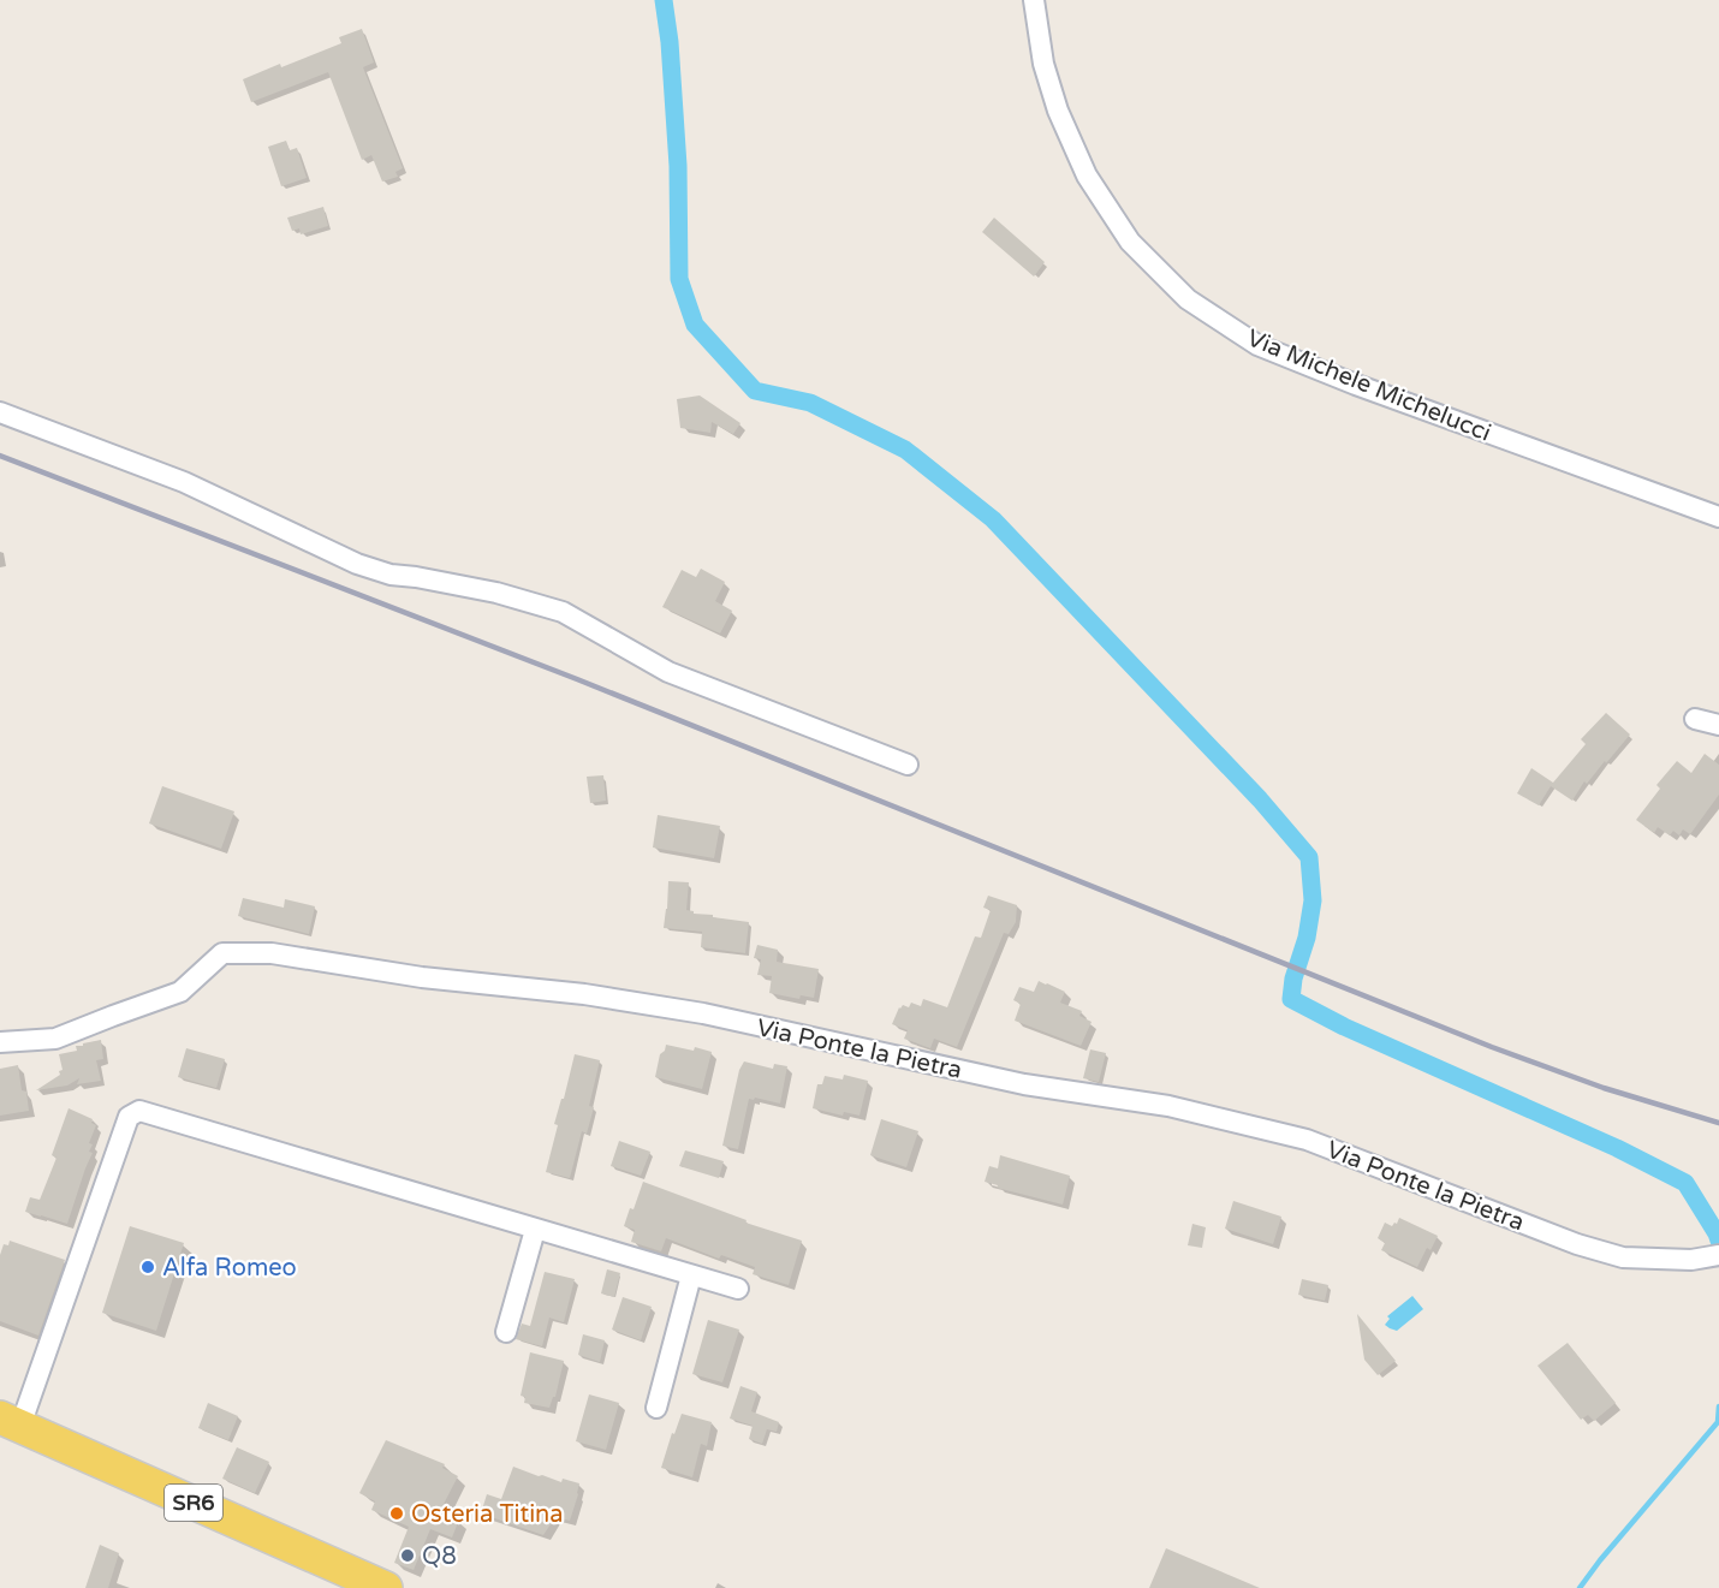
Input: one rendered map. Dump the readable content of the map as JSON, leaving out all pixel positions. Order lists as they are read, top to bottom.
{
  "streets": {
    "main road": ["SR6"],
    "street": ["Via Michele Michelucci", "Via Ponte la Pietra"]
  },
  "places": ["Alfa Romeo", "Osteria Titina", "Q8"]
}
